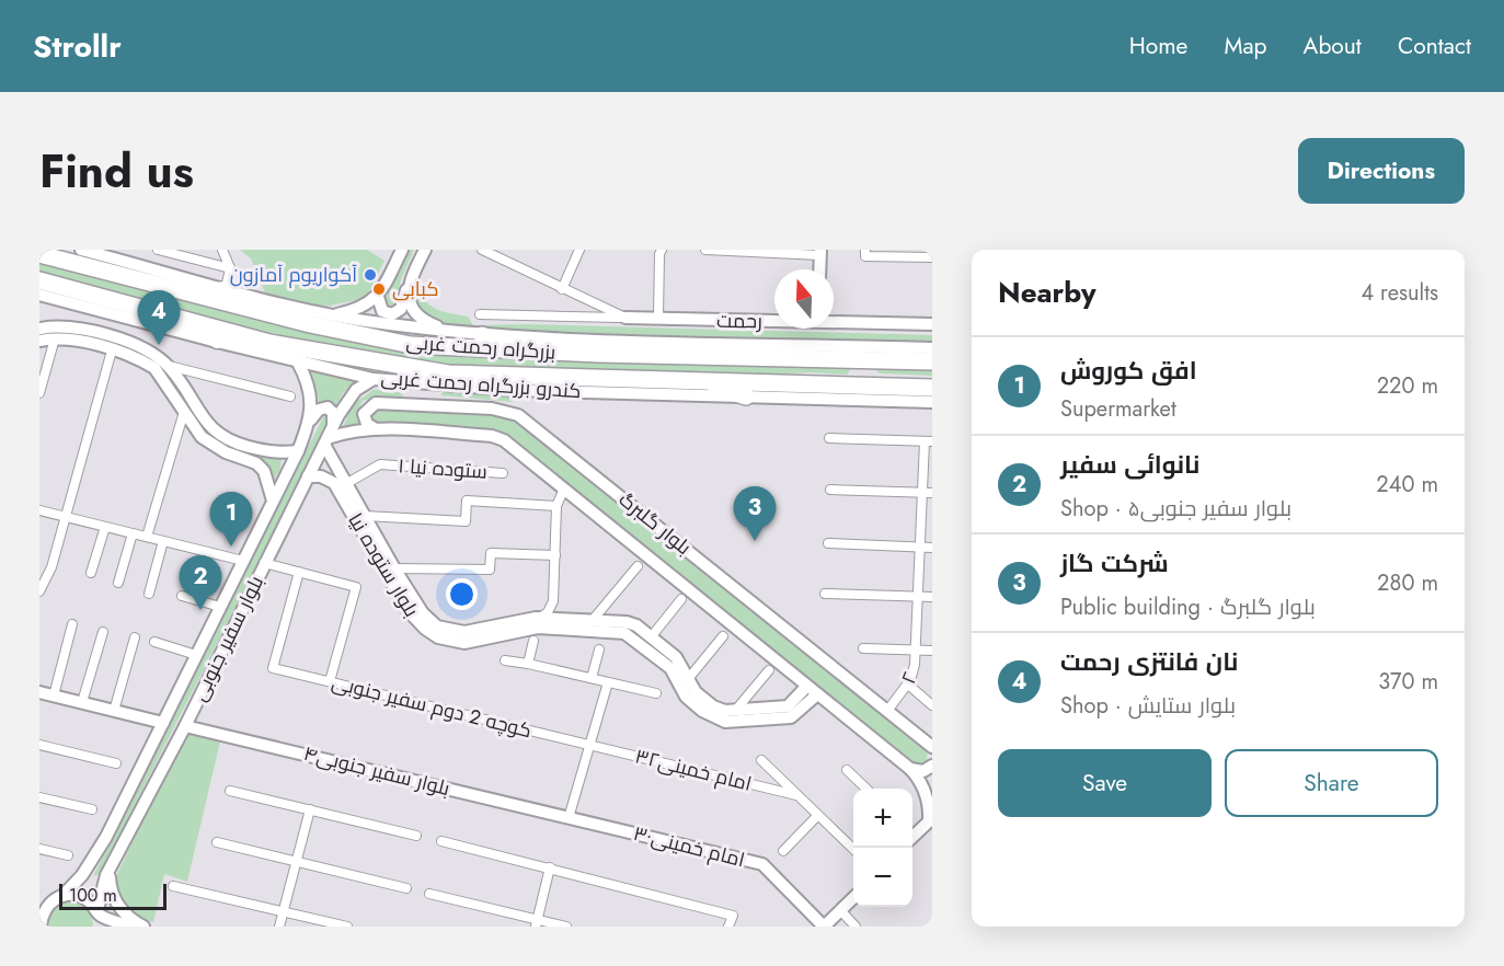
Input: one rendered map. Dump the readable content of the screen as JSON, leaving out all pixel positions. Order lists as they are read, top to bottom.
{
  "streets": {
    "highway": ["بزرگراه رحمت غربی"],
    "street": [
      "رحمت",
      "کندرو بزرگراه رحمت غربی",
      "ستوده نیا ۱",
      "بلوار گلبرگ",
      "بلوار ستوده نیا",
      "بلوار سفیر جنوبی",
      "۲",
      "کوچه 2 دوم سفیر جنوبی",
      "امام خمینی۳۲",
      "بلوار سفیر جنوبی۴",
      "امام خمینی۳۰"
    ]
  },
  "crossings": [
    ["کندرو بزرگراه رحمت غربی", "بلوار سفیر جنوبی"],
    ["ستوده نیا ۱", "بلوار ستوده نیا"],
    ["بلوار گلبرگ", "بلوار ستوده نیا"],
    ["بلوار گلبرگ", "بلوار سفیر جنوبی"],
    ["بلوار گلبرگ", "۲"],
    ["بلوار ستوده نیا", "بلوار سفیر جنوبی"],
    ["بلوار سفیر جنوبی", "بلوار سفیر جنوبی۴"],
    ["کوچه 2 دوم سفیر جنوبی", "امام خمینی۳۲"],
    ["بلوار سفیر جنوبی۴", "امام خمینی۳۰"]
  ],
  "places": ["آکواریوم آمازون", "کبابی"],
  "scale_bar": "100 m",
  "north": "top",
  "page": {
    "header": "Strollr",
    "nav": [
      "Home",
      "Map",
      "About",
      "Contact"
    ],
    "title": "Find us",
    "buttons": [
      "Directions",
      ["Save", "Share"]
    ],
    "heading": ["Nearby", "4 results"],
    "pins": [
      "4",
      "3",
      "1",
      "2"
    ],
    "list": [
      {
        "mark": "1",
        "name": "افق کوروش",
        "note": "Supermarket",
        "value": "220 m"
      },
      {
        "mark": "2",
        "name": "نانوائی سفیر",
        "note": "Shop · بلوار سفیر جنوبی۵",
        "value": "240 m"
      },
      {
        "mark": "3",
        "name": "شرکت گاز",
        "note": "Public building · بلوار گلبرگ",
        "value": "280 m"
      },
      {
        "mark": "4",
        "name": "نان فانتزی رحمت",
        "note": "Shop · بلوار ستایش",
        "value": "370 m"
      }
    ],
    "map_buttons": ["+", "−"],
    "scale": "100 m"
  }
}
